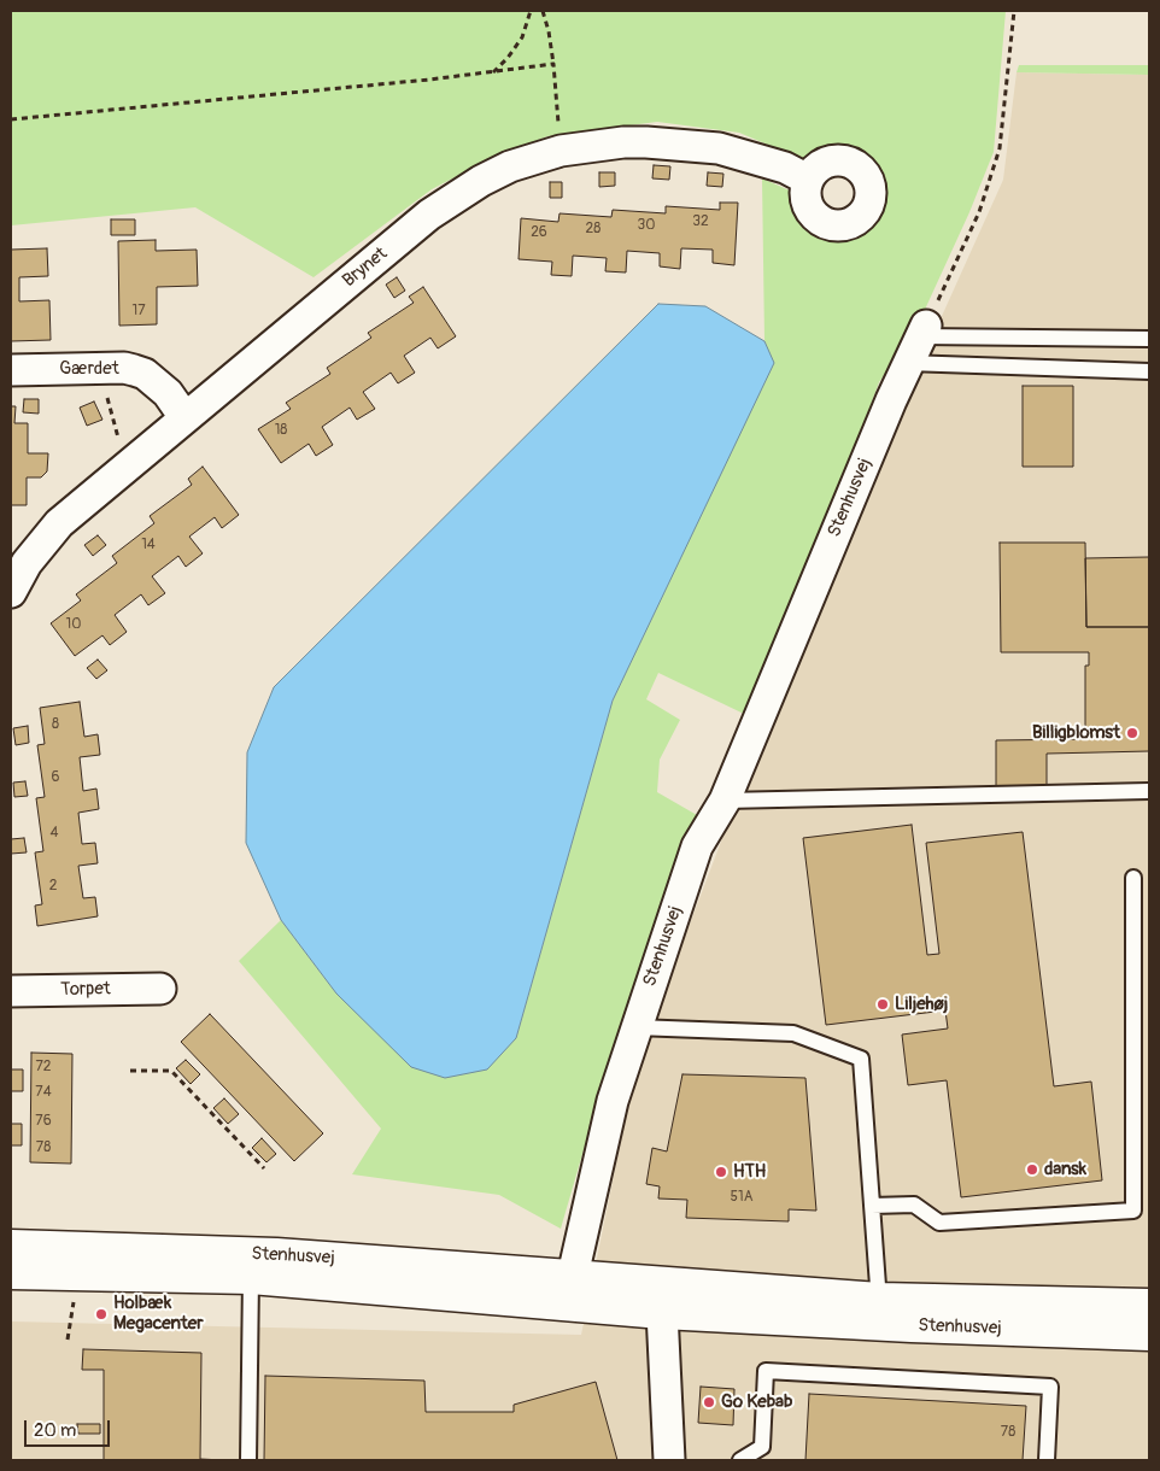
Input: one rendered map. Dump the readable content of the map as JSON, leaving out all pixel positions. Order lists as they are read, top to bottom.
{
  "streets": {
    "street": [
      "Brynet",
      "Gærdet",
      "Stenhusvej",
      "Torpet"
    ]
  },
  "crossings": [
    ["Brynet", "Gærdet"]
  ],
  "places": [
    "Billigblomst",
    "Liljehøj",
    "dansk",
    "HTH",
    "Holbæk Megacenter",
    "Go Kebab"
  ],
  "house_numbers": [
    "32",
    "30",
    "28",
    "26",
    "17",
    "18",
    "14",
    "10",
    "8",
    "6",
    "4",
    "2",
    "72",
    "74",
    "76",
    "78",
    "51A",
    "78"
  ],
  "scale_bar": "20 m"
}
